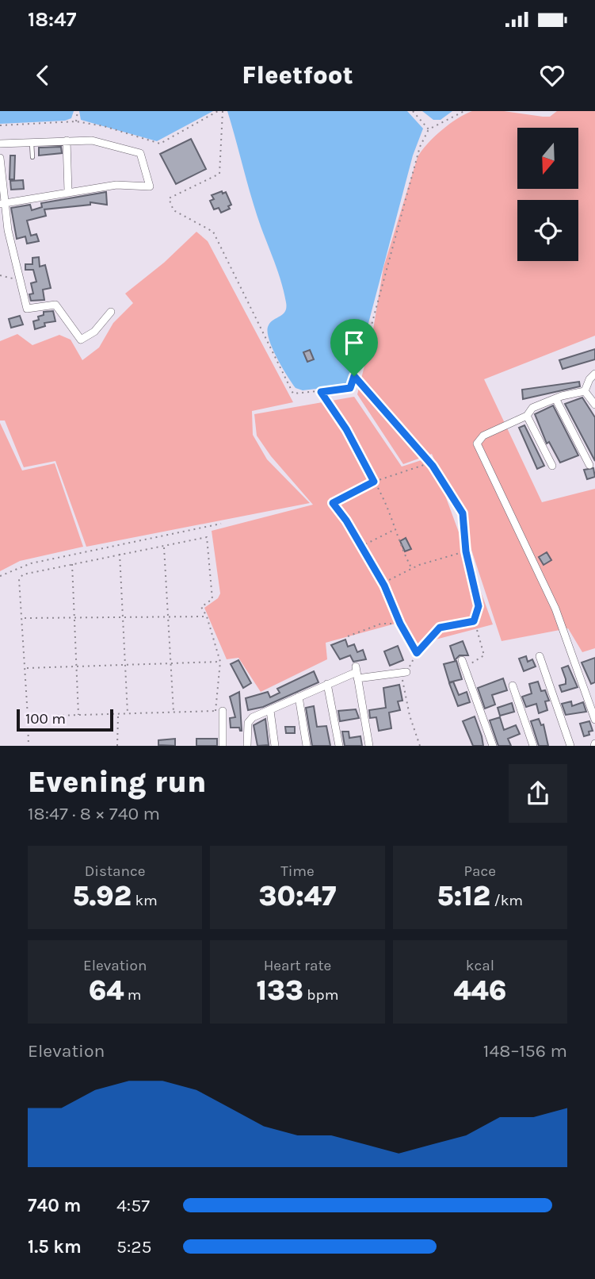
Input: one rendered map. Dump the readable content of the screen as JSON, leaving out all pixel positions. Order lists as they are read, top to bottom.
{
  "scale_bar": "100 m",
  "north": "bottom",
  "page": {
    "status": "18:47",
    "header": "Fleetfoot",
    "scale": "100 m",
    "heading": ["Evening run", "18:47 · 8 × 740 m"],
    "stats": [
      ["Distance", "5.92 km"],
      ["Time", "30:47"],
      ["Pace", "5:12 /km"],
      ["Elevation", "64 m"],
      ["Heart rate", "133 bpm"],
      ["kcal", "446"]
    ],
    "chart": ["Elevation", "148–156 m"],
    "list": [
      {
        "name": "740 m",
        "note": "4:57"
      },
      {
        "name": "1.5 km",
        "note": "5:25"
      }
    ]
  }
}
